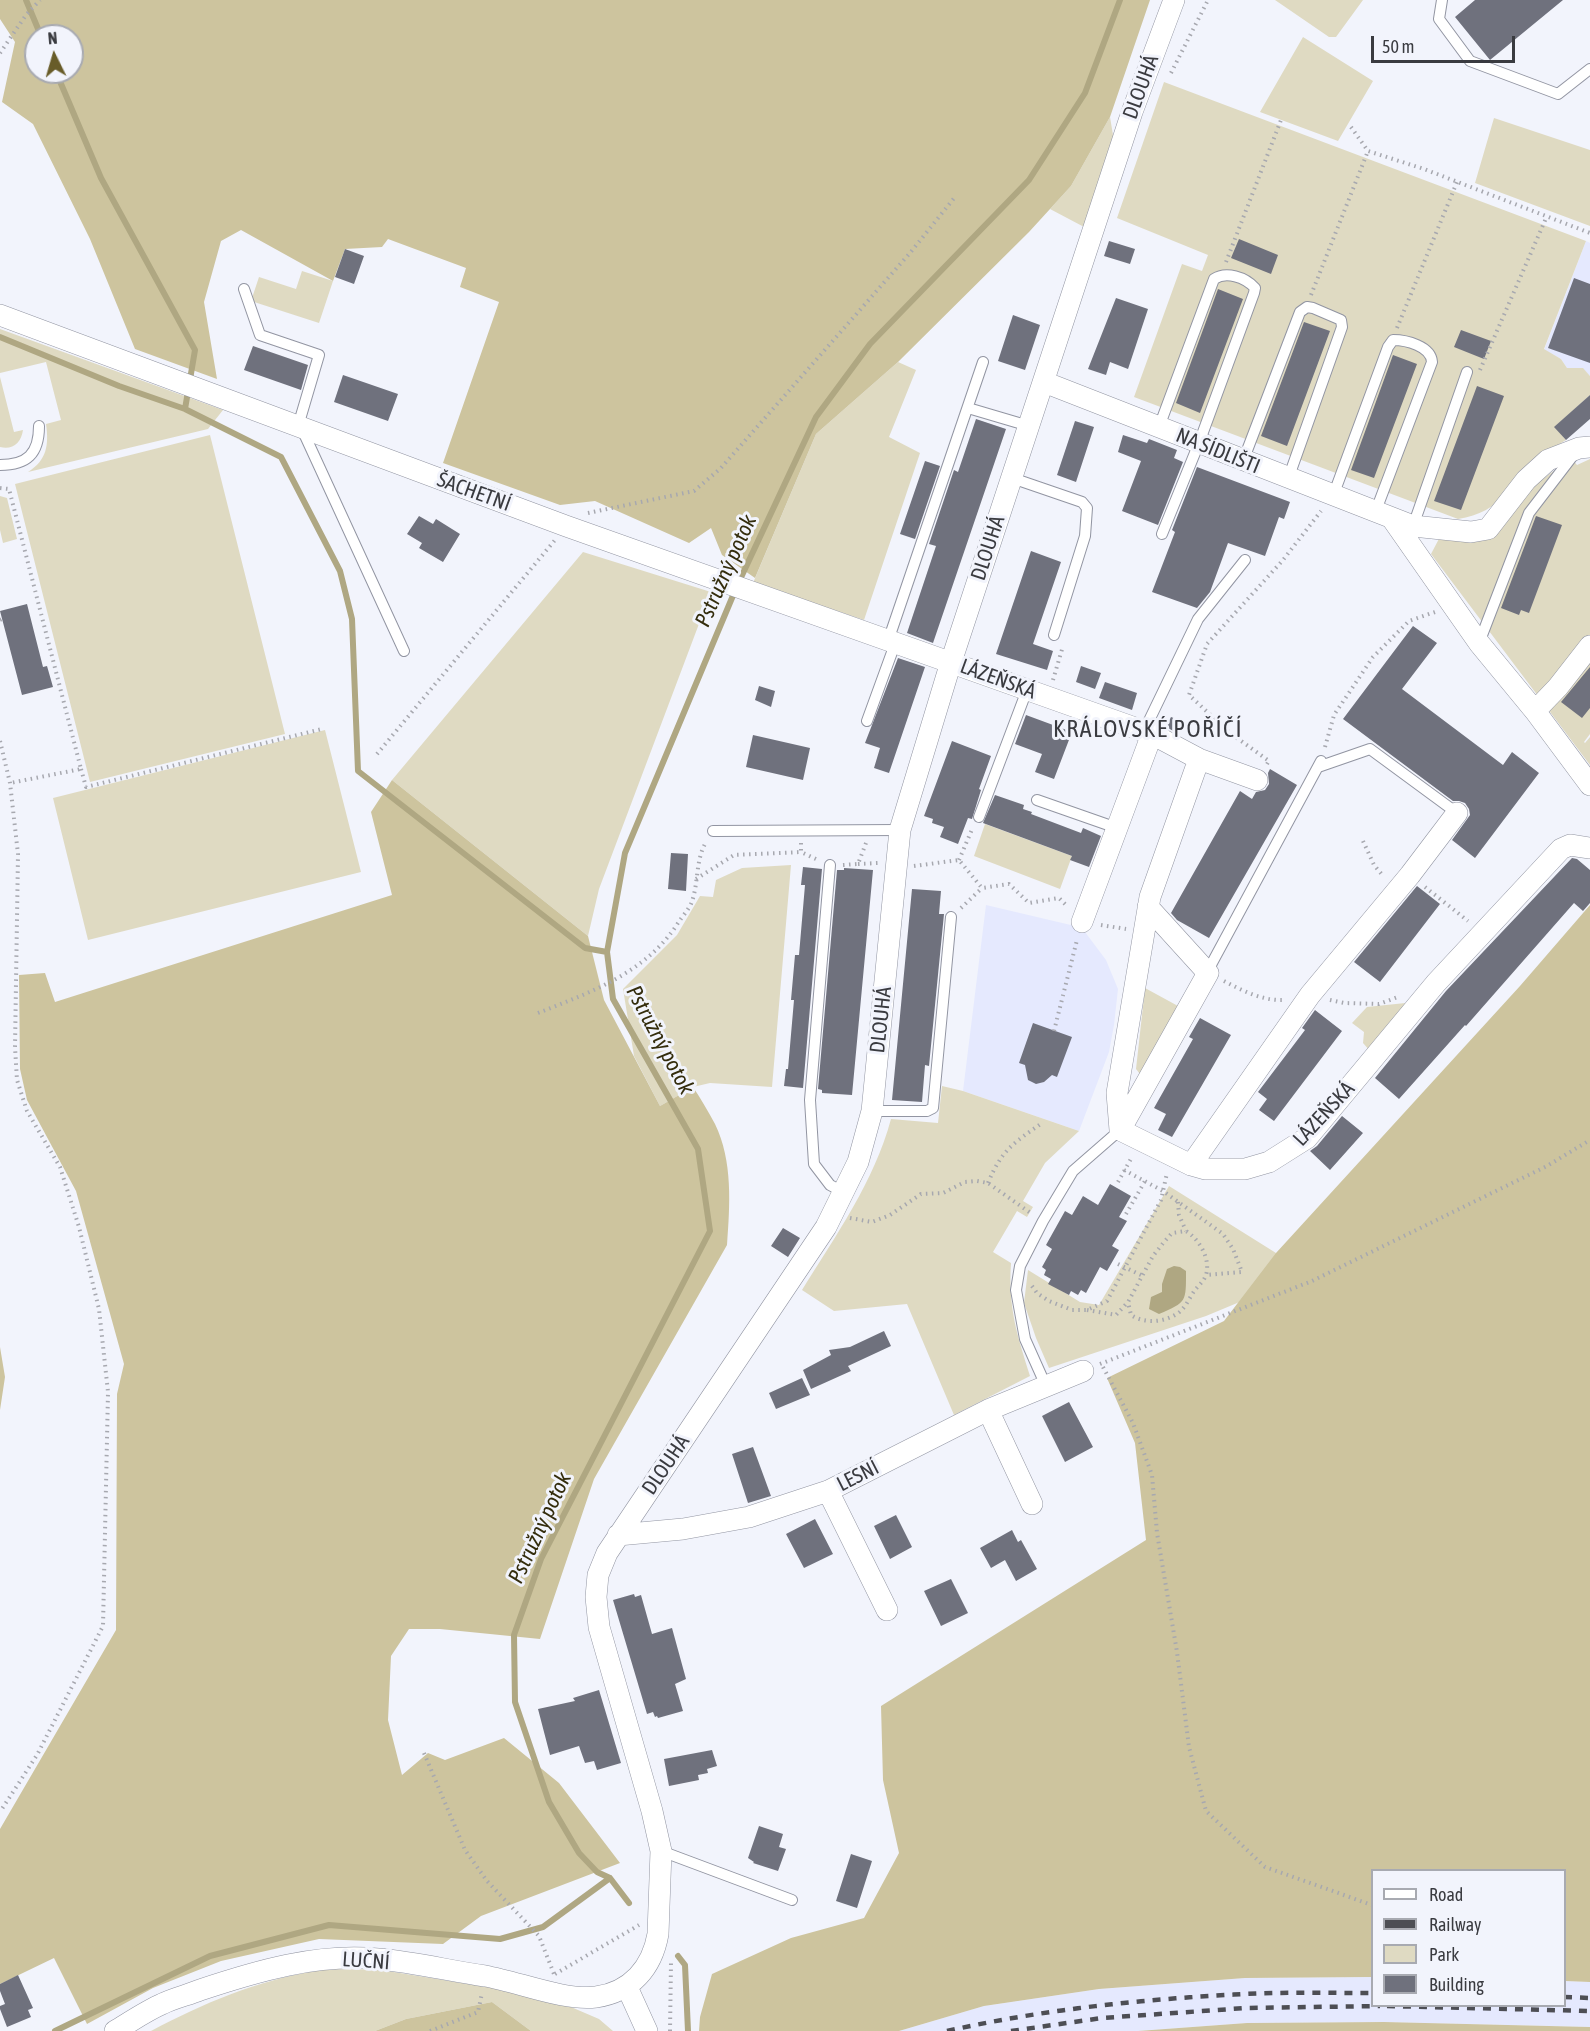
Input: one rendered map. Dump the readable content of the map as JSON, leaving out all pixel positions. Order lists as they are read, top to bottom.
{
  "streets": {
    "street": [
      "DLOUHÁ",
      "NA SÍDLIŠTI",
      "ŠACHETNÍ",
      "LÁZEŇSKÁ",
      "LESNÍ",
      "LUČNÍ"
    ]
  },
  "crossings": [
    ["DLOUHÁ", "NA SÍDLIŠTI"],
    ["DLOUHÁ", "ŠACHETNÍ"],
    ["DLOUHÁ", "LÁZEŇSKÁ"],
    ["DLOUHÁ", "LESNÍ"],
    ["DLOUHÁ", "LUČNÍ"],
    ["ŠACHETNÍ", "LÁZEŇSKÁ"]
  ],
  "districts": ["KRÁLOVSKÉ POŘÍČÍ"],
  "water": ["Pstružný potok"],
  "legend": [
    "Road",
    "Railway",
    "Park",
    "Building"
  ],
  "scale_bar": "50 m",
  "north": "top"
}
